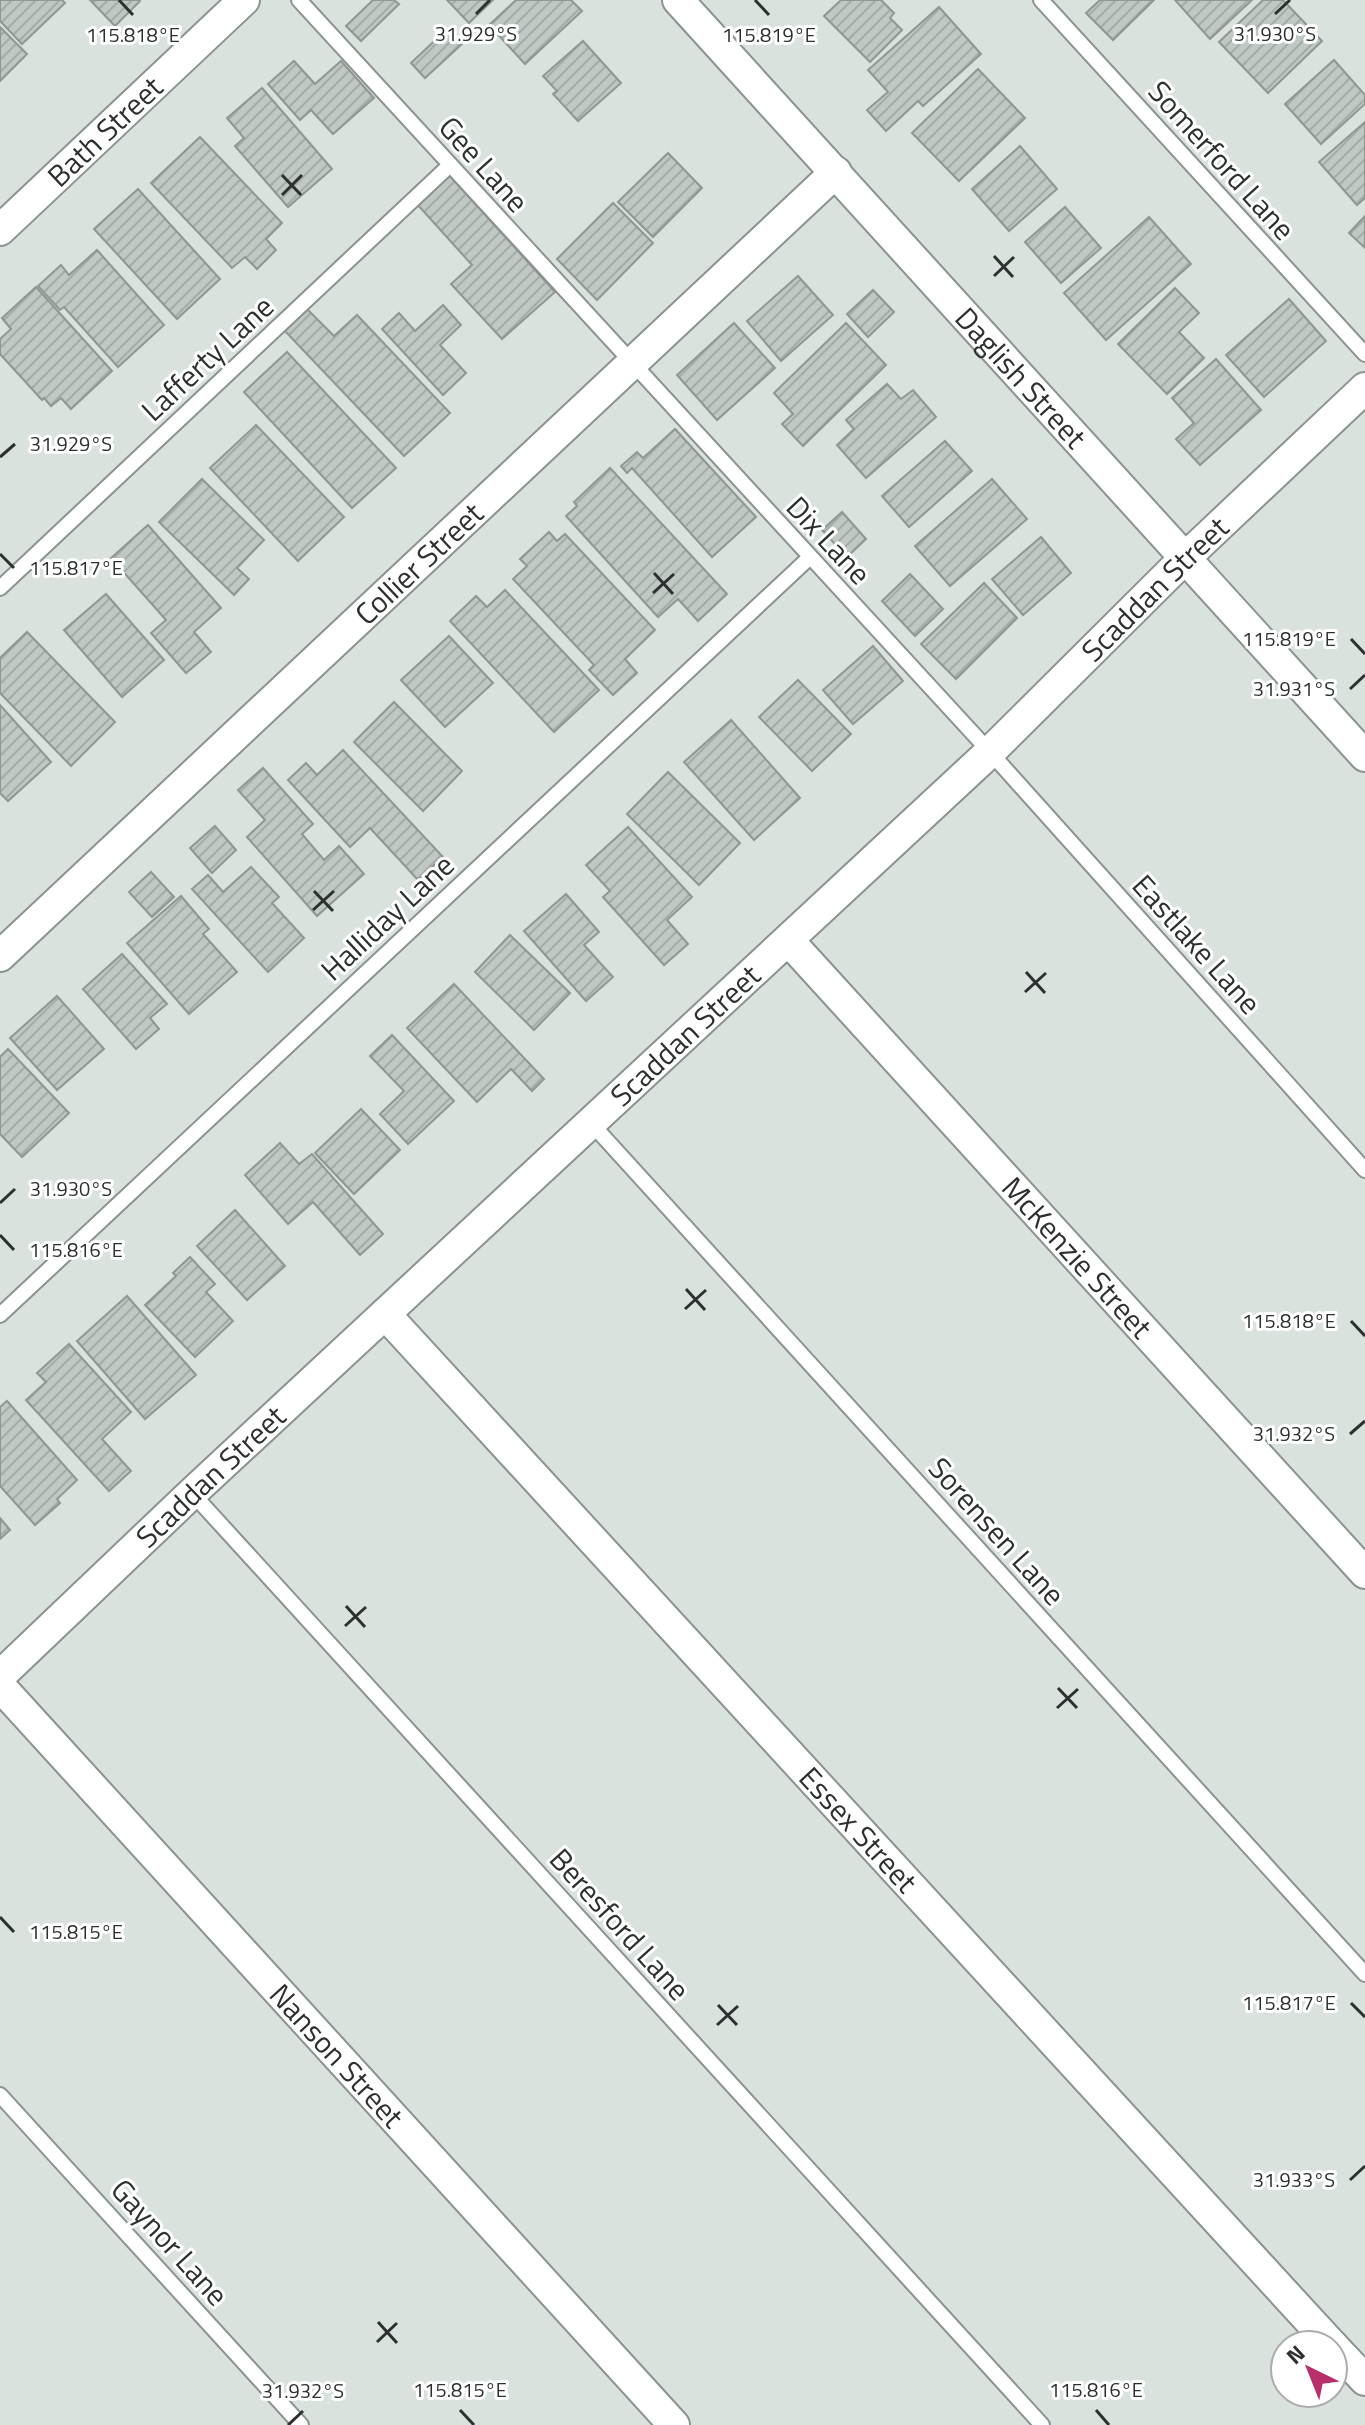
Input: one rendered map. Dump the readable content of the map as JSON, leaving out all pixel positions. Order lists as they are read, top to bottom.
{
  "streets": {
    "street": [
      "Bath Street",
      "Daglish Street",
      "Collier Street",
      "Scaddan Street",
      "McKenzie Street",
      "Essex Street",
      "Nanson Street"
    ],
    "lane": [
      "Somerford Lane",
      "Gee Lane",
      "Lafferty Lane",
      "Dix Lane",
      "Halliday Lane",
      "Eastlake Lane",
      "Sorensen Lane",
      "Beresford Lane",
      "Gaynor Lane"
    ]
  },
  "crossings": [
    ["Gee Lane", "Lafferty Lane"],
    ["Gee Lane", "Dix Lane"],
    ["Gee Lane", "Collier Street"],
    ["Daglish Street", "Collier Street"],
    ["Daglish Street", "Scaddan Street"],
    ["Dix Lane", "Collier Street"],
    ["Dix Lane", "Scaddan Street"],
    ["Dix Lane", "Halliday Lane"],
    ["Dix Lane", "Eastlake Lane"],
    ["Scaddan Street", "Eastlake Lane"],
    ["Scaddan Street", "McKenzie Street"],
    ["Scaddan Street", "Sorensen Lane"],
    ["Scaddan Street", "Essex Street"],
    ["Scaddan Street", "Beresford Lane"]
  ],
  "north": "top left",
  "coordinates": [
    "31.929°S",
    "31.930°S",
    "115.818°E",
    "115.819°E",
    "115.817°E",
    "31.931°S",
    "115.816°E",
    "31.932°S",
    "115.815°E",
    "31.933°S"
  ]
}
